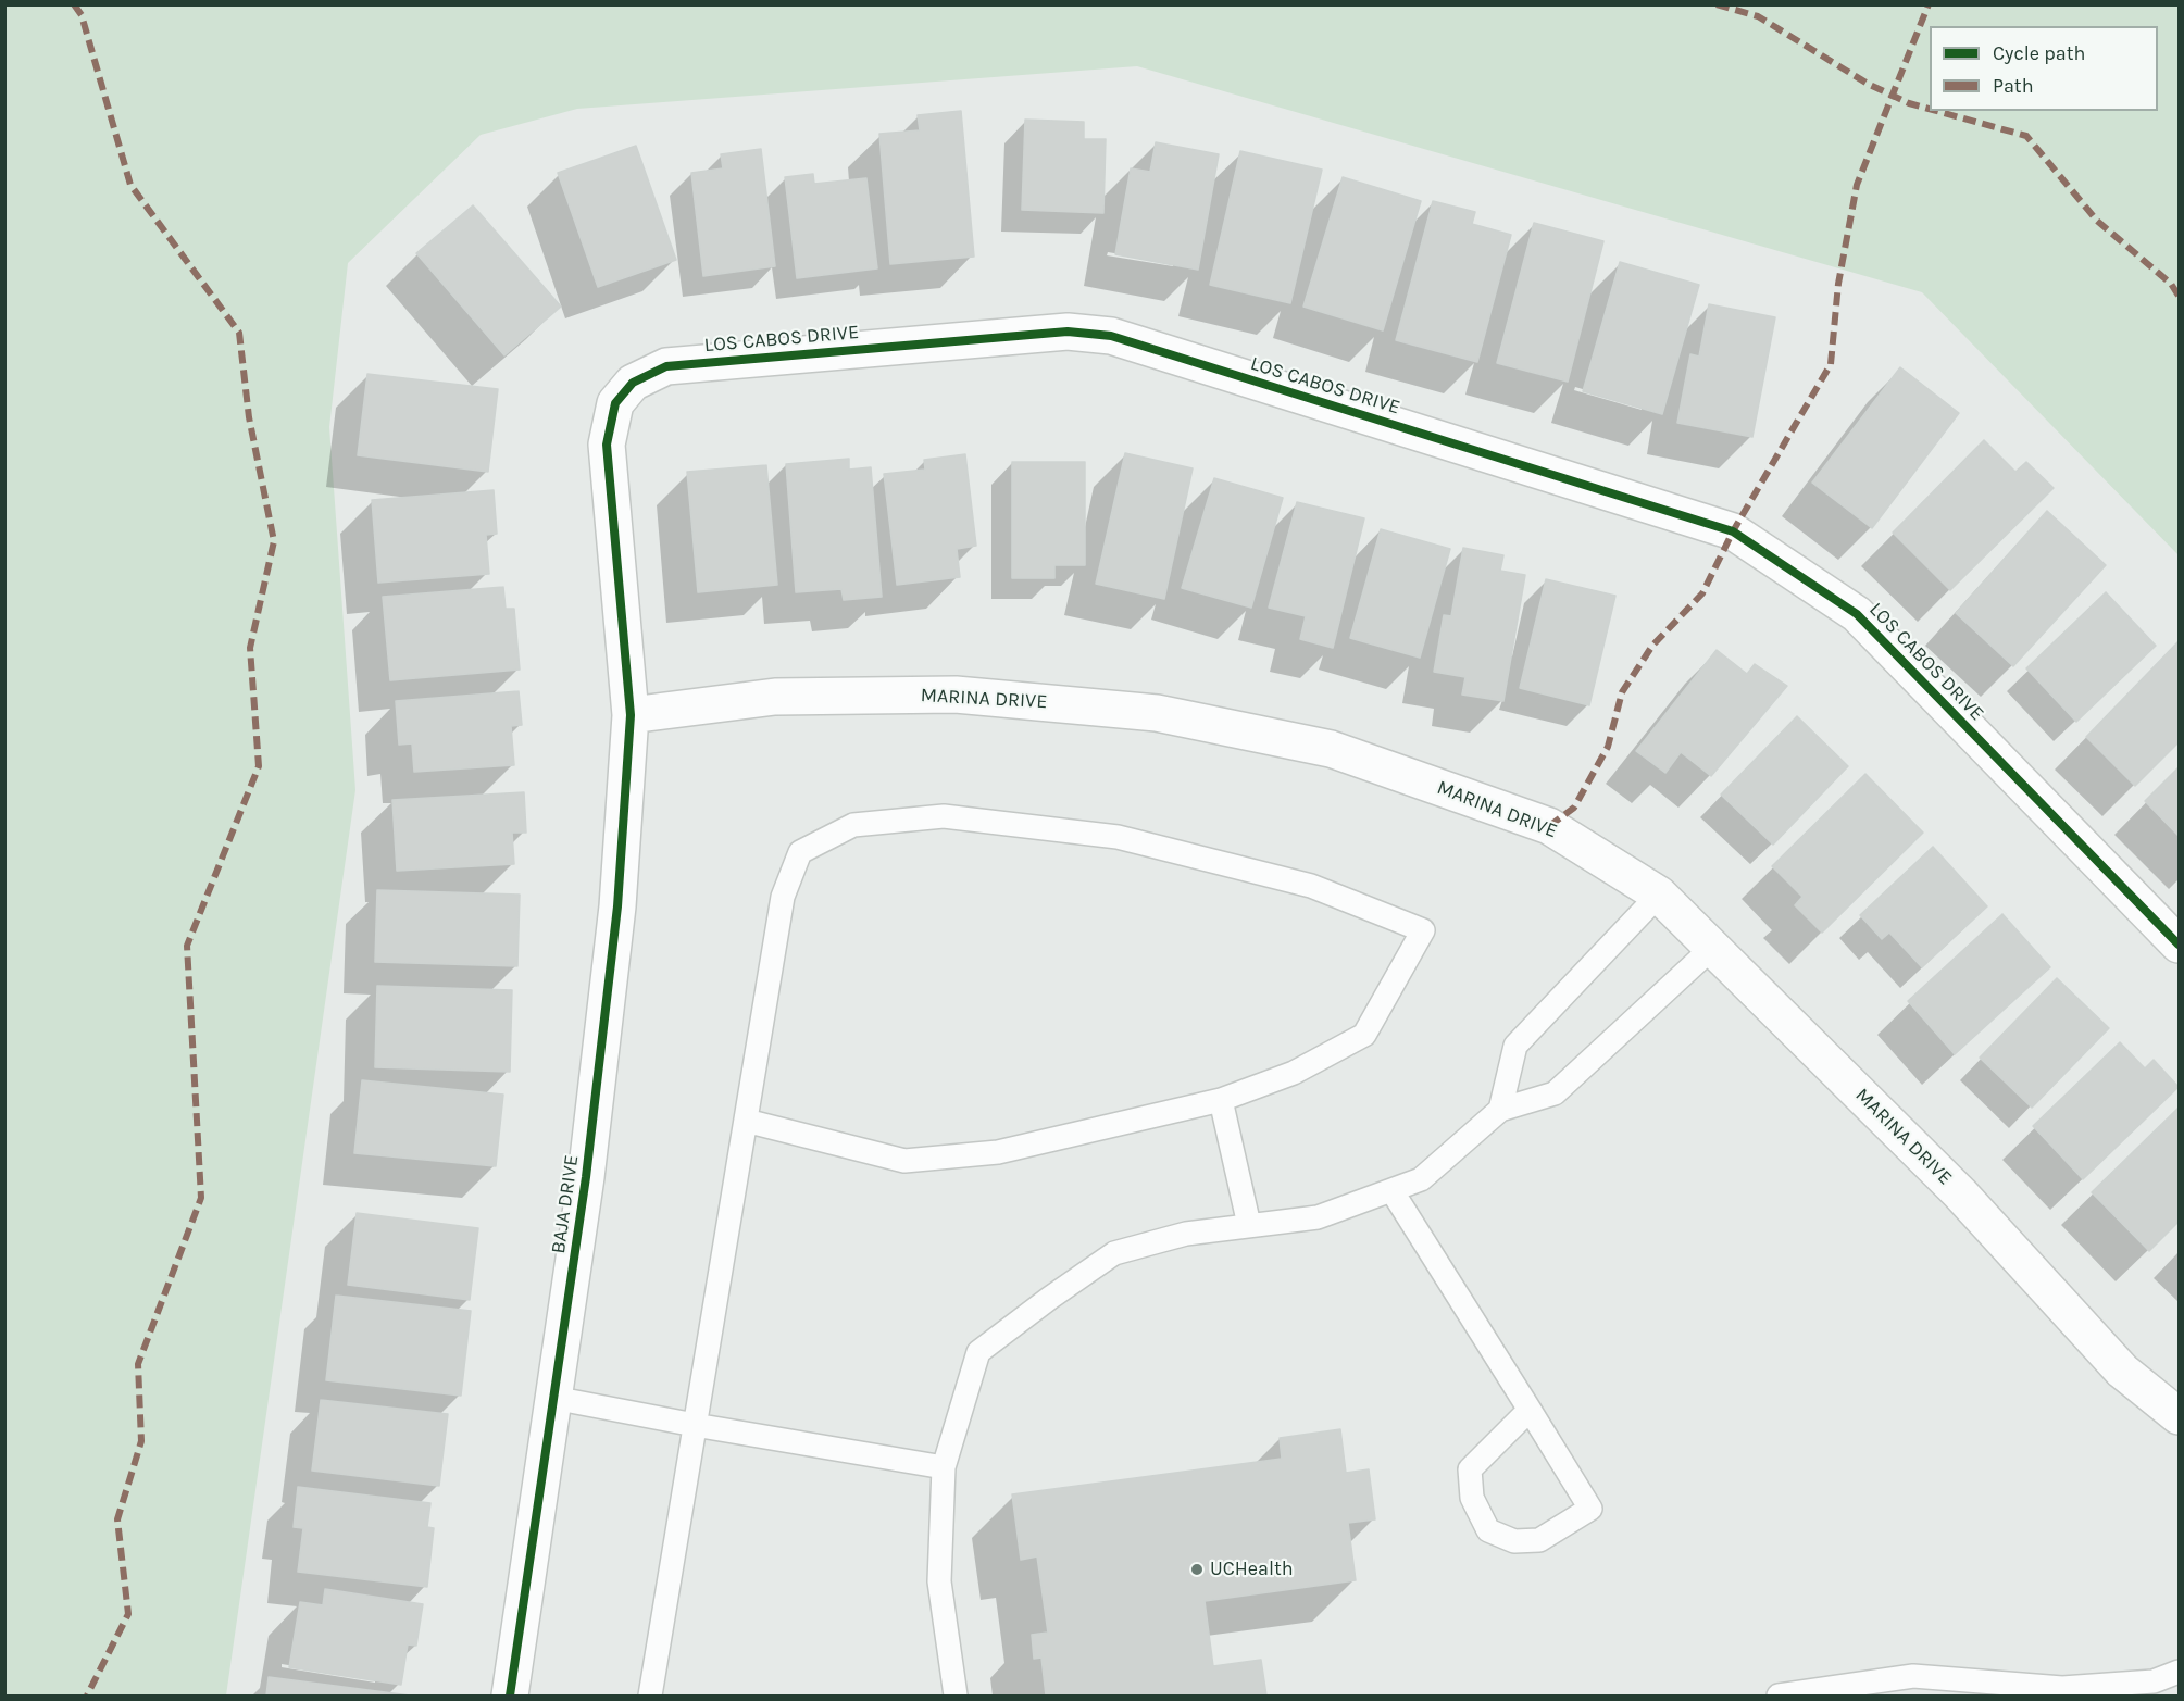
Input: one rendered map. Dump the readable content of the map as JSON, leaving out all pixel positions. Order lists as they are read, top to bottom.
{
  "streets": {
    "street": ["LOS CABOS DRIVE", "MARINA DRIVE", "BAJA DRIVE"]
  },
  "crossings": [
    ["LOS CABOS DRIVE", "MARINA DRIVE"],
    ["LOS CABOS DRIVE", "BAJA DRIVE"],
    ["MARINA DRIVE", "BAJA DRIVE"]
  ],
  "places": ["UCHealth"],
  "legend": ["Cycle path", "Path"]
}
